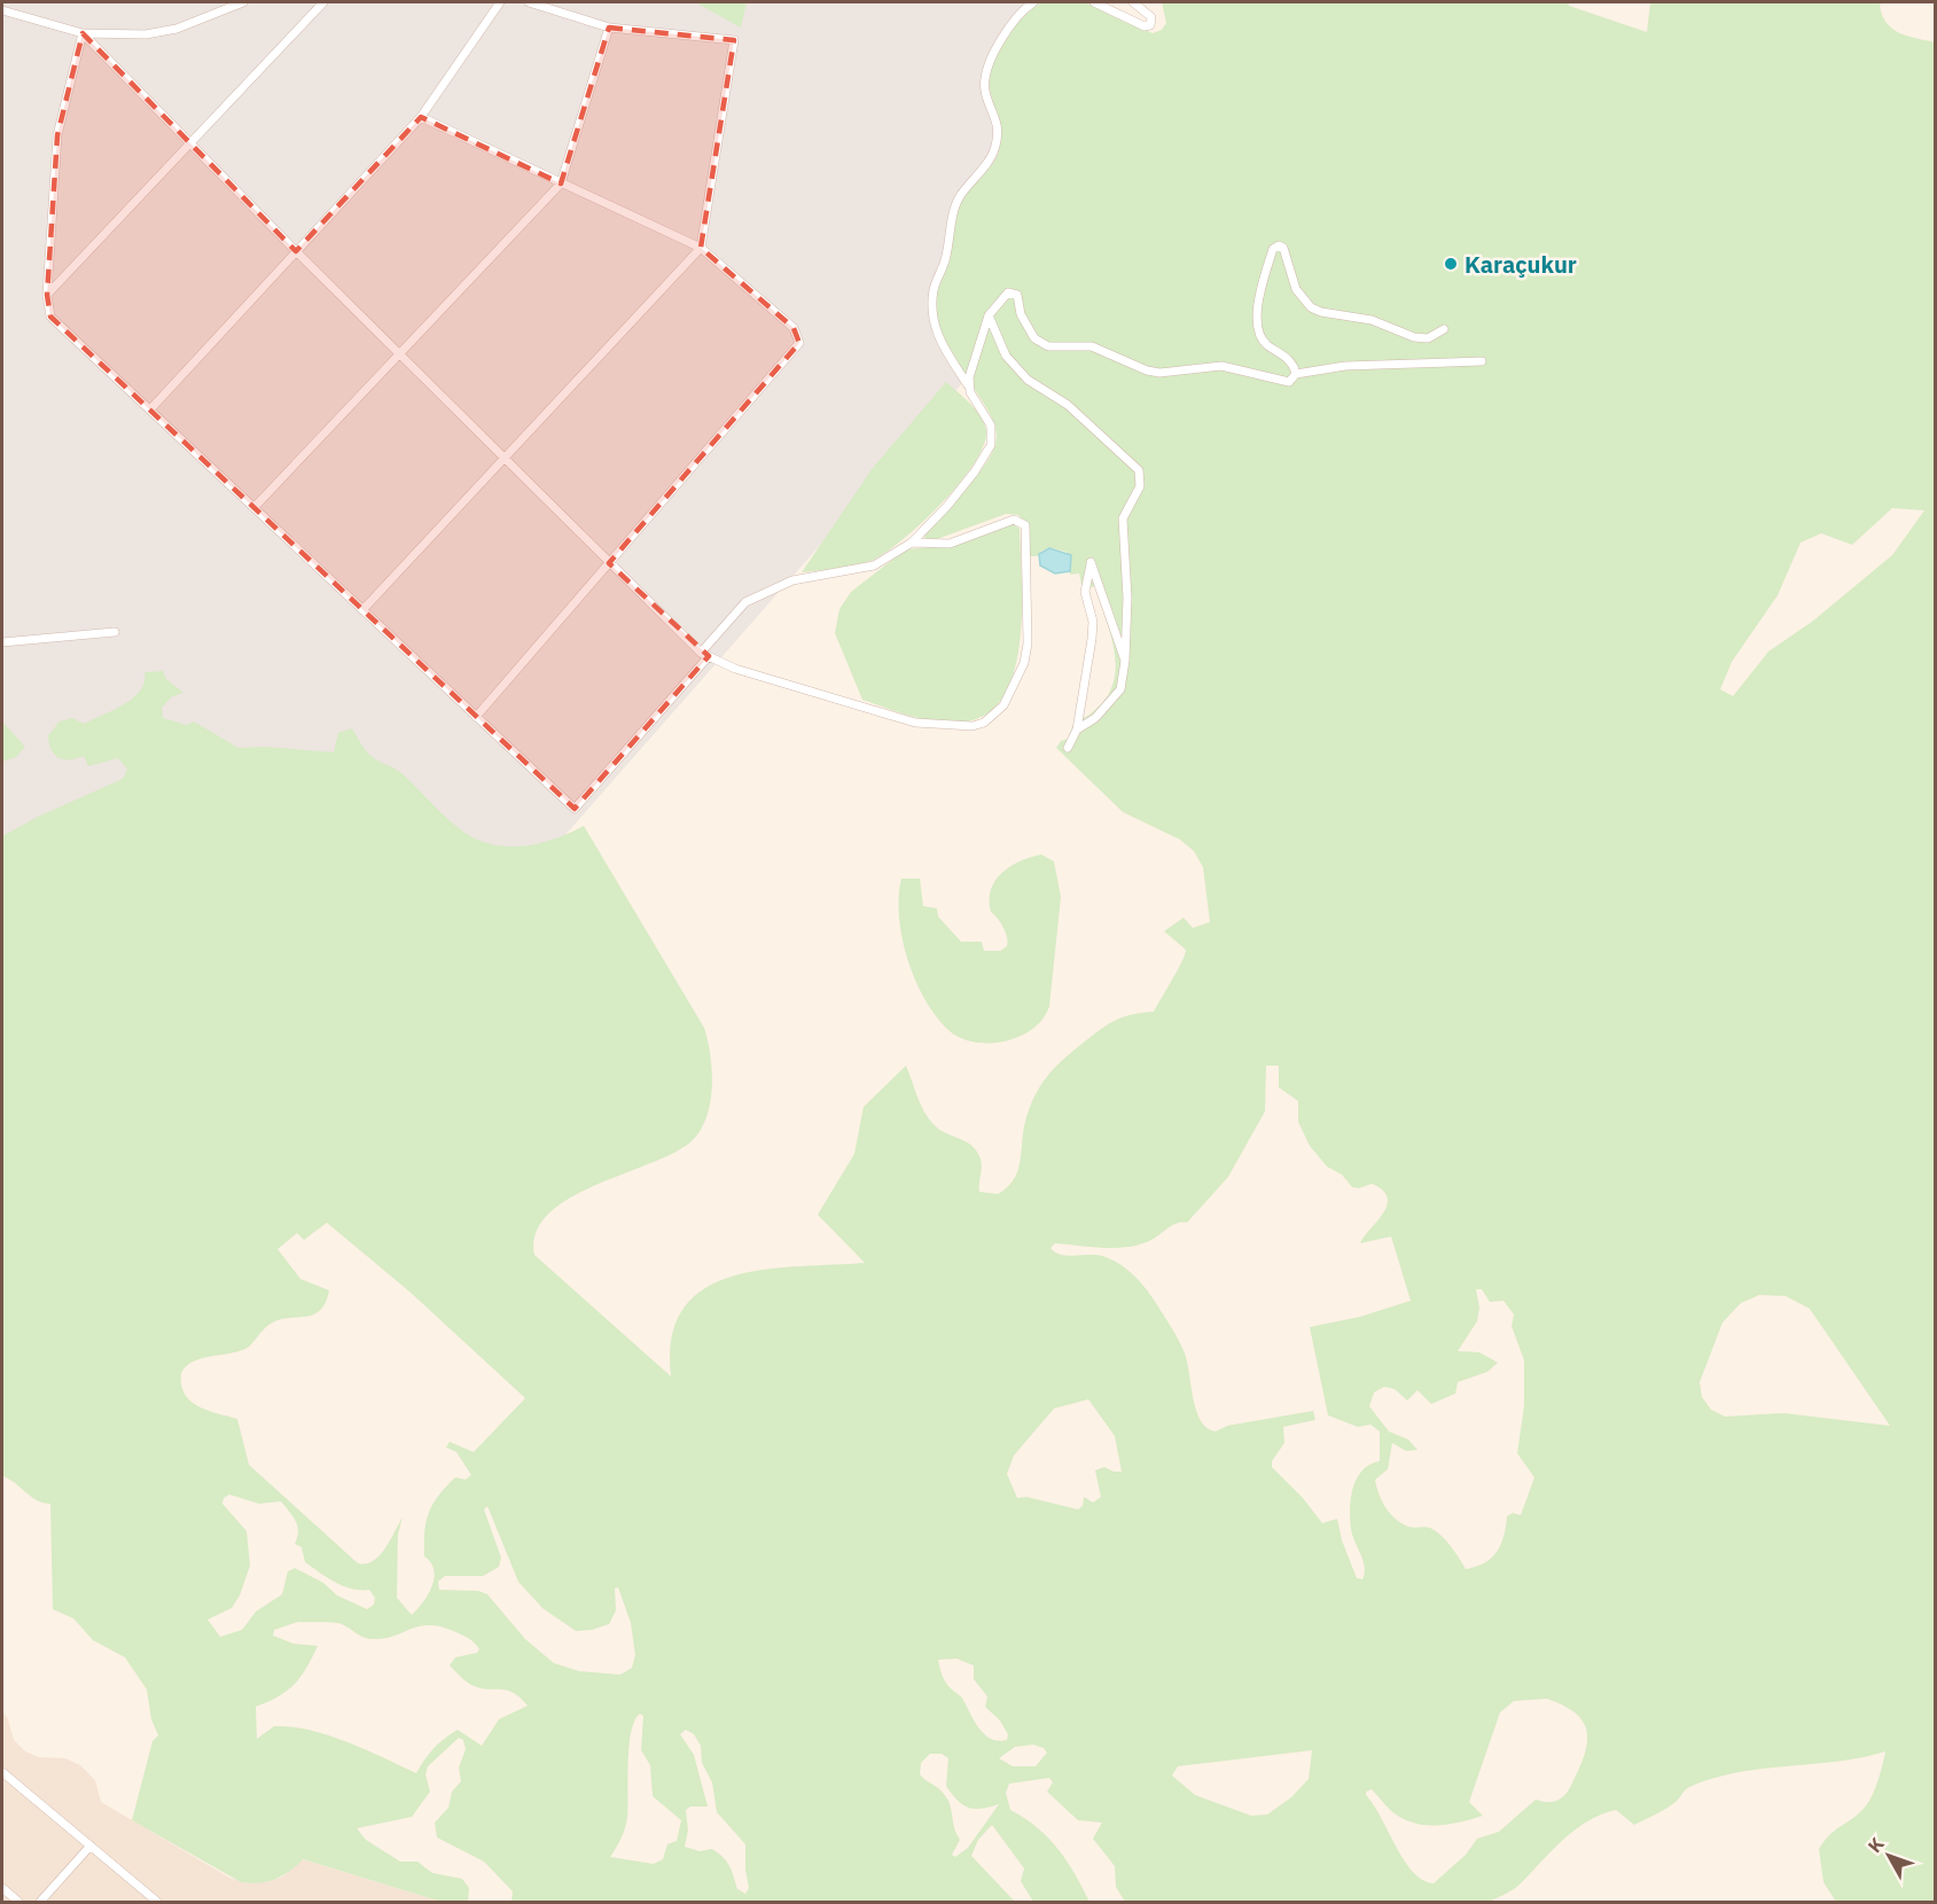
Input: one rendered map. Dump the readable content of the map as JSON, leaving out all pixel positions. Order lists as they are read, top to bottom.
{
  "places": ["Karaçukur"],
  "north": "top left"
}
